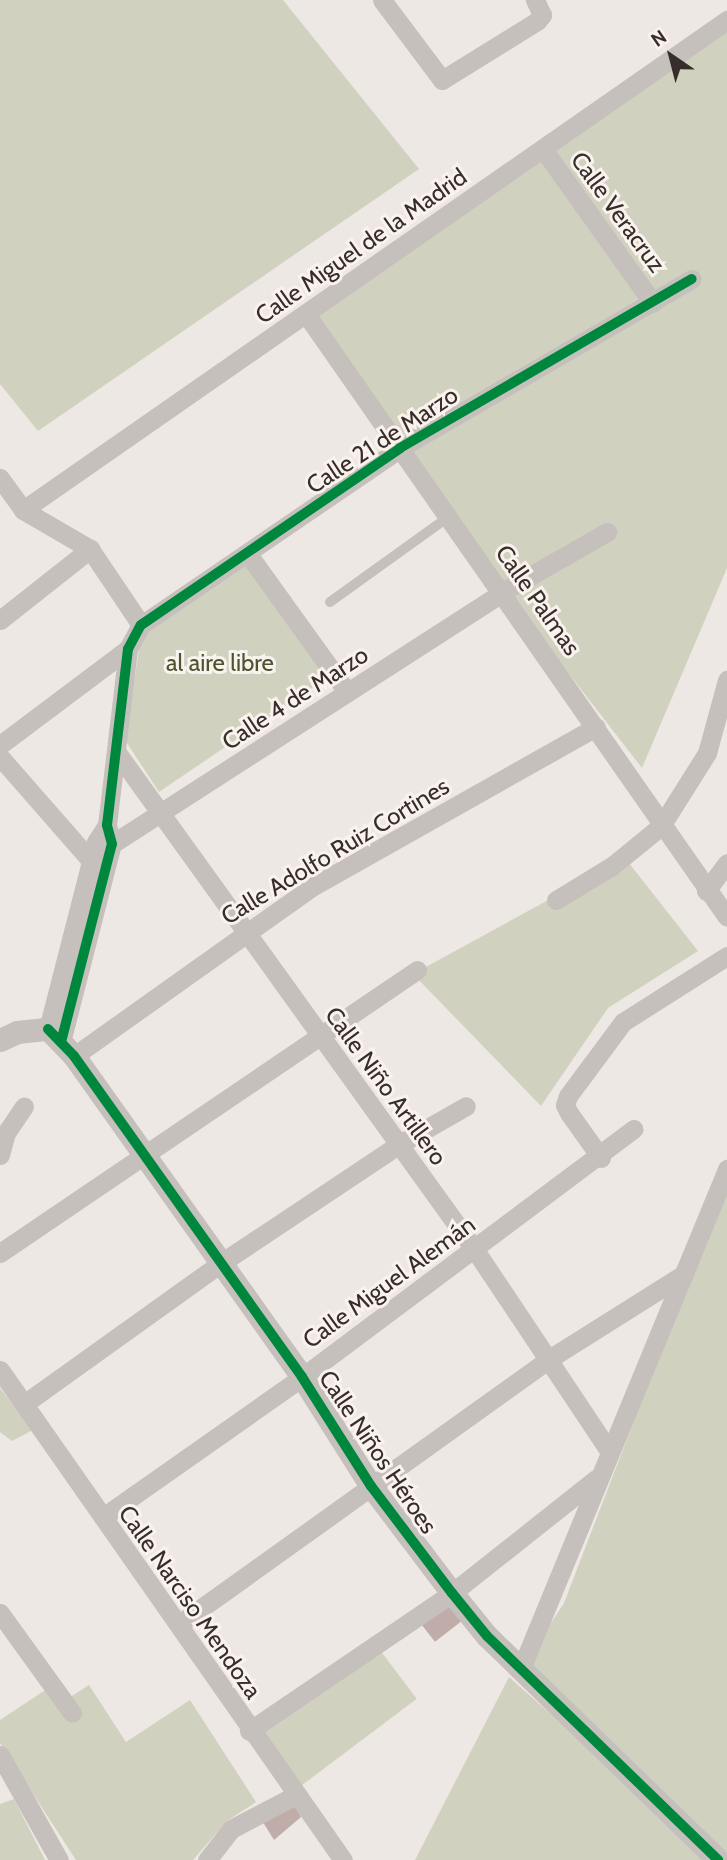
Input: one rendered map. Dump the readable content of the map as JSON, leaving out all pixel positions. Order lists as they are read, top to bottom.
{
  "streets": {
    "street": [
      "Calle Veracruz",
      "Calle Miguel de la Madrid",
      "Calle 21 de Marzo",
      "Calle Palmas",
      "Calle 4 de Marzo",
      "Calle Adolfo Ruiz Cortines",
      "Calle Niño Artillero",
      "Calle Miguel Alemán",
      "Calle Niños Héroes",
      "Calle Narciso Mendoza"
    ]
  },
  "crossings": [
    ["Calle Veracruz", "Calle Miguel de la Madrid"],
    ["Calle Veracruz", "Calle 21 de Marzo"],
    ["Calle Miguel de la Madrid", "Calle Palmas"],
    ["Calle 21 de Marzo", "Calle Palmas"],
    ["Calle Palmas", "Calle 4 de Marzo"],
    ["Calle Palmas", "Calle Adolfo Ruiz Cortines"],
    ["Calle 4 de Marzo", "Calle Niño Artillero"],
    ["Calle Adolfo Ruiz Cortines", "Calle Niño Artillero"],
    ["Calle Adolfo Ruiz Cortines", "Calle Niños Héroes"],
    ["Calle Niño Artillero", "Calle Miguel Alemán"],
    ["Calle Miguel Alemán", "Calle Niños Héroes"],
    ["Calle Miguel Alemán", "Calle Narciso Mendoza"]
  ],
  "parks": ["al aire libre"],
  "north": "top left"
}
